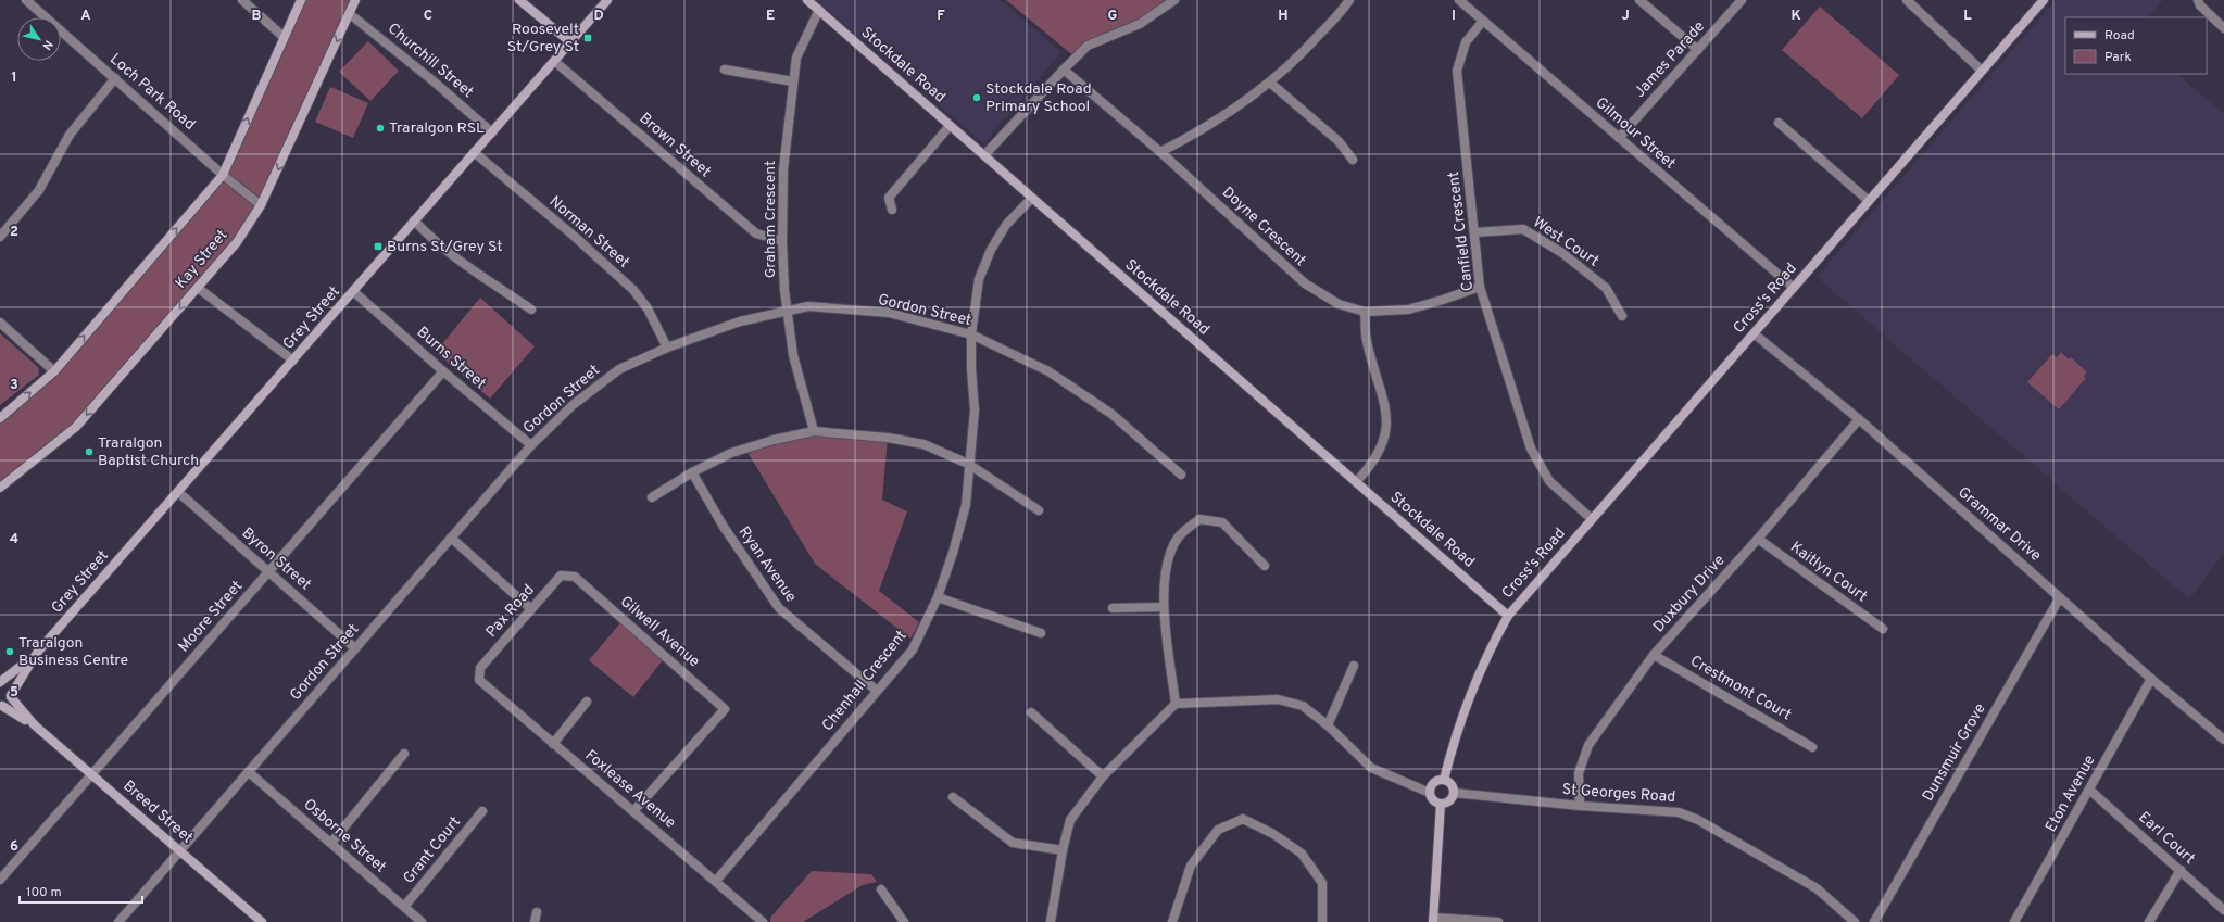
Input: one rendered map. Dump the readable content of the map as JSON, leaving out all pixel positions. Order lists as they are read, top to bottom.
{
  "streets": {
    "street": [
      "James Parade",
      "Churchill Street",
      "Stockdale Road",
      "Loch Park Road",
      "Gilmour Street",
      "Brown Street",
      "Graham Crescent",
      "Doyne Crescent",
      "Canfield Crescent",
      "Norman Street",
      "West Court",
      "Kay Street",
      "Cross's Road",
      "Gordon Street",
      "Grey Street",
      "Burns Street",
      "Grammar Drive",
      "Byron Street",
      "Ryan Avenue",
      "Kaitlyn Court",
      "Duxbury Drive",
      "Pax Road",
      "Moore Street",
      "Gilwell Avenue",
      "Chenhall Crescent",
      "Crestmont Court",
      "Dunsmuir Grove",
      "Foxlease Avenue",
      "St Georges Road",
      "Eton Avenue",
      "Breed Street",
      "Osborne Street",
      "Earl Court",
      "Grant Court"
    ]
  },
  "crossings": [
    ["James Parade", "Gilmour Street"],
    ["Churchill Street", "Kay Street"],
    ["Churchill Street", "Grey Street"],
    ["Stockdale Road", "Graham Crescent"],
    ["Stockdale Road", "Cross's Road"],
    ["Stockdale Road", "Chenhall Crescent"],
    ["Loch Park Road", "Kay Street"],
    ["Gilmour Street", "Canfield Crescent"],
    ["Gilmour Street", "Cross's Road"],
    ["Brown Street", "Graham Crescent"],
    ["Brown Street", "Grey Street"],
    ["Graham Crescent", "Gordon Street"],
    ["Doyne Crescent", "Canfield Crescent"],
    ["Canfield Crescent", "West Court"],
    ["Canfield Crescent", "Cross's Road"],
    ["Norman Street", "Gordon Street"],
    ["Norman Street", "Grey Street"],
    ["Cross's Road", "Grammar Drive"],
    ["Cross's Road", "St Georges Road"],
    ["Gordon Street", "Burns Street"],
    ["Gordon Street", "Byron Street"],
    ["Gordon Street", "Chenhall Crescent"],
    ["Gordon Street", "Breed Street"],
    ["Gordon Street", "Osborne Street"],
    ["Grey Street", "Burns Street"],
    ["Grey Street", "Byron Street"],
    ["Grey Street", "Breed Street"],
    ["Burns Street", "Moore Street"],
    ["Grammar Drive", "Duxbury Drive"],
    ["Grammar Drive", "Dunsmuir Grove"],
    ["Grammar Drive", "Eton Avenue"],
    ["Byron Street", "Moore Street"],
    ["Ryan Avenue", "Chenhall Crescent"],
    ["Kaitlyn Court", "Duxbury Drive"],
    ["Duxbury Drive", "Crestmont Court"],
    ["Duxbury Drive", "St Georges Road"],
    ["Pax Road", "Gilwell Avenue"],
    ["Pax Road", "Foxlease Avenue"],
    ["Moore Street", "Breed Street"],
    ["Gilwell Avenue", "Foxlease Avenue"],
    ["Chenhall Crescent", "Foxlease Avenue"],
    ["Eton Avenue", "Earl Court"],
    ["Osborne Street", "Grant Court"]
  ],
  "places": {
    "transit": ["Roosevelt St/Grey St", "Burns St/Grey St"],
    "other": [
      "Stockdale Road Primary School",
      "Traralgon RSL",
      "Traralgon Baptist Church",
      "Traralgon Business Centre"
    ]
  },
  "legend": ["Road", "Park"],
  "scale_bar": "100 m",
  "north": "bottom right",
  "grid": {
    "columns": [
      "A",
      "B",
      "C",
      "D",
      "E",
      "F",
      "G",
      "H",
      "I",
      "J",
      "K",
      "L"
    ],
    "rows": [
      "1",
      "2",
      "3",
      "4",
      "5",
      "6"
    ]
  }
}
